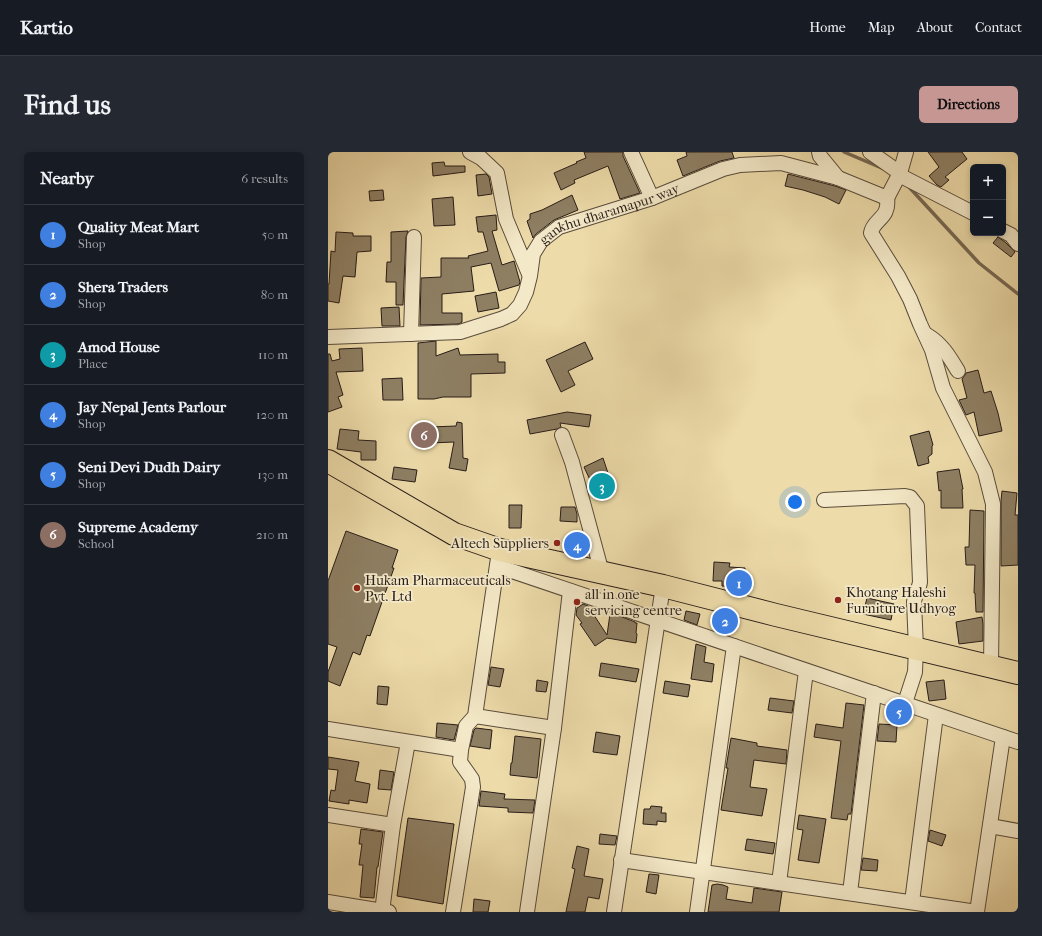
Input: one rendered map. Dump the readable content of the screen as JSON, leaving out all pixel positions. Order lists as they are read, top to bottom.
{
  "streets": {
    "street": ["gankhu dharamapur way"]
  },
  "places": [
    "Altech Suppliers",
    "Hukam Pharmaceuticals Pvt. Ltd",
    "Khotang Haleshi Furniture Udhyog",
    "all in one servicing centre"
  ],
  "page": {
    "header": "Kartio",
    "nav": [
      "Home",
      "Map",
      "About",
      "Contact"
    ],
    "buttons": "Directions",
    "title": "Find us",
    "heading": ["Nearby", "6 results"],
    "map_buttons": ["+", "−"],
    "list": [
      {
        "mark": "1",
        "name": "Quality Meat Mart",
        "note": "Shop",
        "value": "50 m"
      },
      {
        "mark": "2",
        "name": "Shera Traders",
        "note": "Shop",
        "value": "80 m"
      },
      {
        "mark": "3",
        "name": "Amod House",
        "note": "Place",
        "value": "110 m"
      },
      {
        "mark": "4",
        "name": "Jay Nepal Jents Parlour",
        "note": "Shop",
        "value": "120 m"
      },
      {
        "mark": "5",
        "name": "Seni Devi Dudh Dairy",
        "note": "Shop",
        "value": "130 m"
      },
      {
        "mark": "6",
        "name": "Supreme Academy",
        "note": "School",
        "value": "210 m"
      }
    ],
    "pins": [
      "6",
      "3",
      "4",
      "1",
      "2",
      "5"
    ]
  }
}
